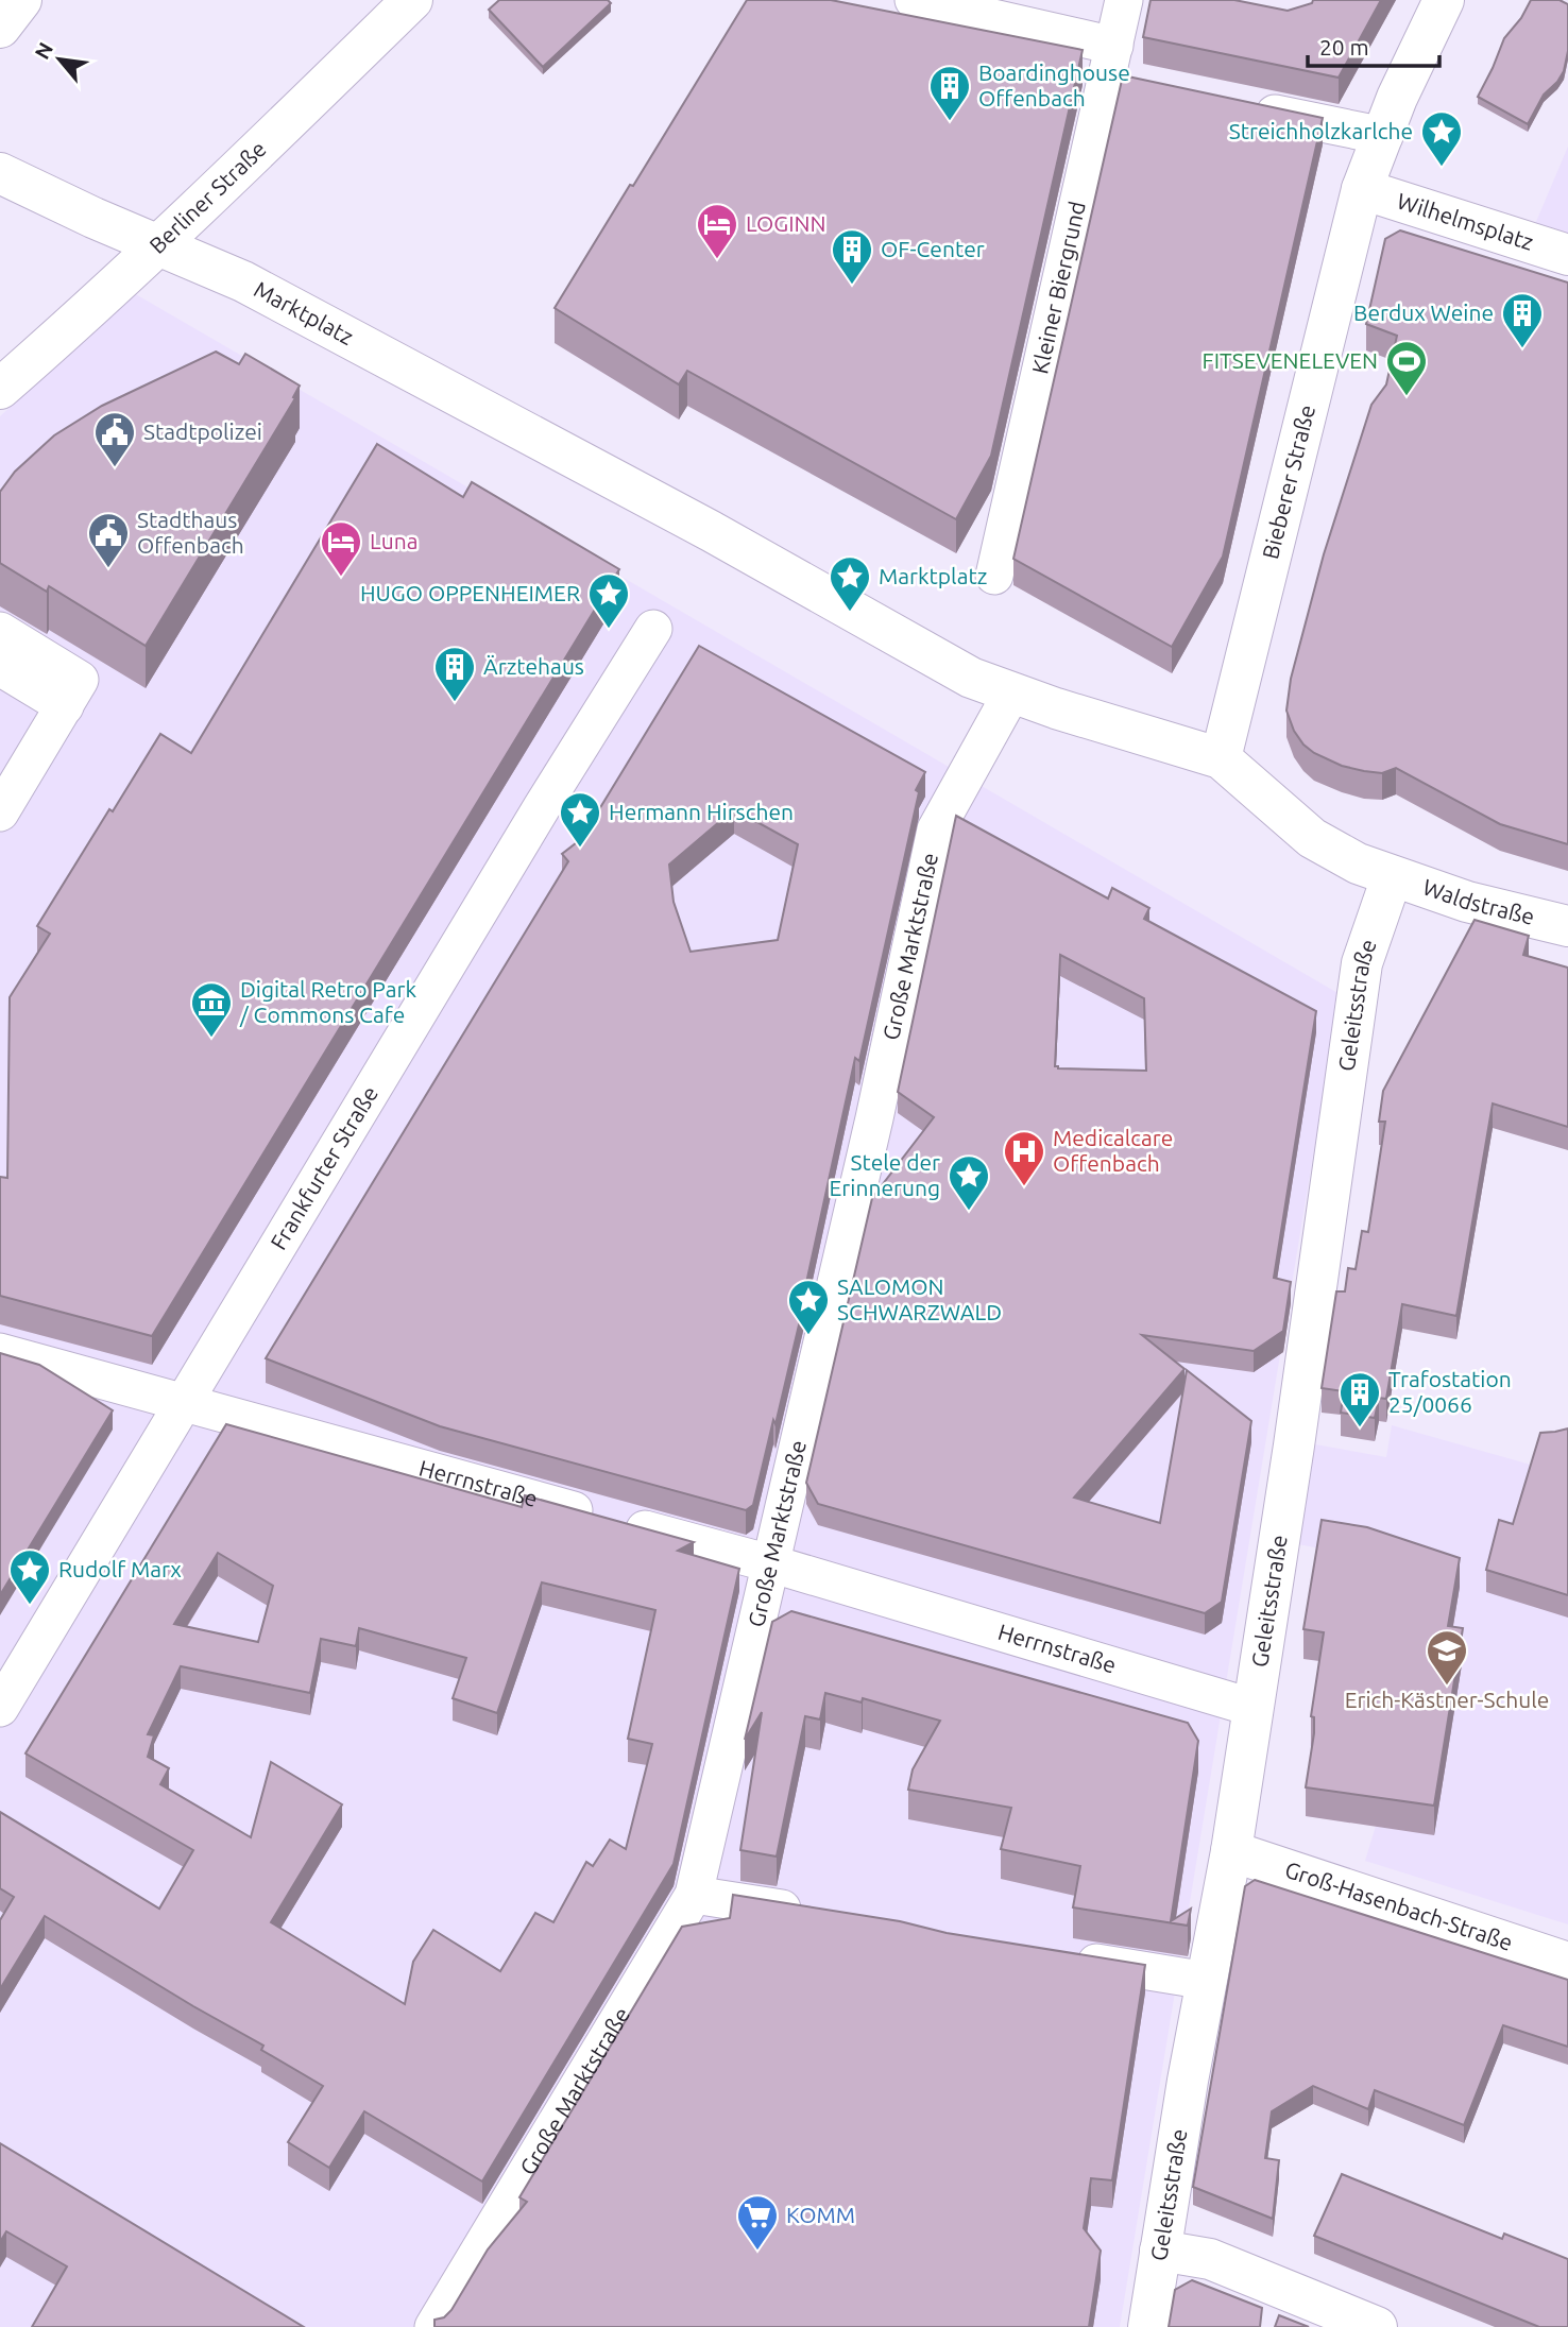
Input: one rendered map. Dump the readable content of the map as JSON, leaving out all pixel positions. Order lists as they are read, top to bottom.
{
  "streets": {
    "street": [
      "Berliner Straße",
      "Wilhelmsplatz",
      "Kleiner Biergrund",
      "Marktplatz",
      "Bieberer Straße",
      "Waldstraße",
      "Große Marktstraße",
      "Geleitsstraße",
      "Frankfurter Straße",
      "Herrnstraße",
      "Groß-Hasenbach-Straße"
    ]
  },
  "crossings": [
    ["Berliner Straße", "Marktplatz"],
    ["Wilhelmsplatz", "Bieberer Straße"],
    ["Marktplatz", "Bieberer Straße"],
    ["Marktplatz", "Waldstraße"],
    ["Marktplatz", "Große Marktstraße"],
    ["Marktplatz", "Geleitsstraße"],
    ["Waldstraße", "Geleitsstraße"],
    ["Große Marktstraße", "Herrnstraße"],
    ["Geleitsstraße", "Herrnstraße"],
    ["Geleitsstraße", "Groß-Hasenbach-Straße"],
    ["Frankfurter Straße", "Herrnstraße"]
  ],
  "places": {
    "building": [
      "Boardinghouse Offenbach",
      "OF-Center",
      "Berdux Weine",
      "Ärztehaus",
      "Trafostation 25/0066"
    ],
    "place": [
      "Streichholzkarlche",
      "Marktplatz",
      "HUGO OPPENHEIMER",
      "Hermann Hirschen",
      "Stele der Erinnerung",
      "SALOMON SCHWARZWALD",
      "Rudolf Marx"
    ],
    "hotel": ["LOGINN", "Luna"],
    "sports": ["FITSEVENELEVEN"],
    "public building": ["Stadtpolizei", "Stadthaus Offenbach"],
    "museum": ["Digital Retro Park / Commons Cafe"],
    "hospital": ["Medicalcare Offenbach"],
    "school or university": ["Erich-Kästner-Schule"],
    "supermarket": ["KOMM"]
  },
  "scale_bar": "20 m",
  "north": "top left"
}
